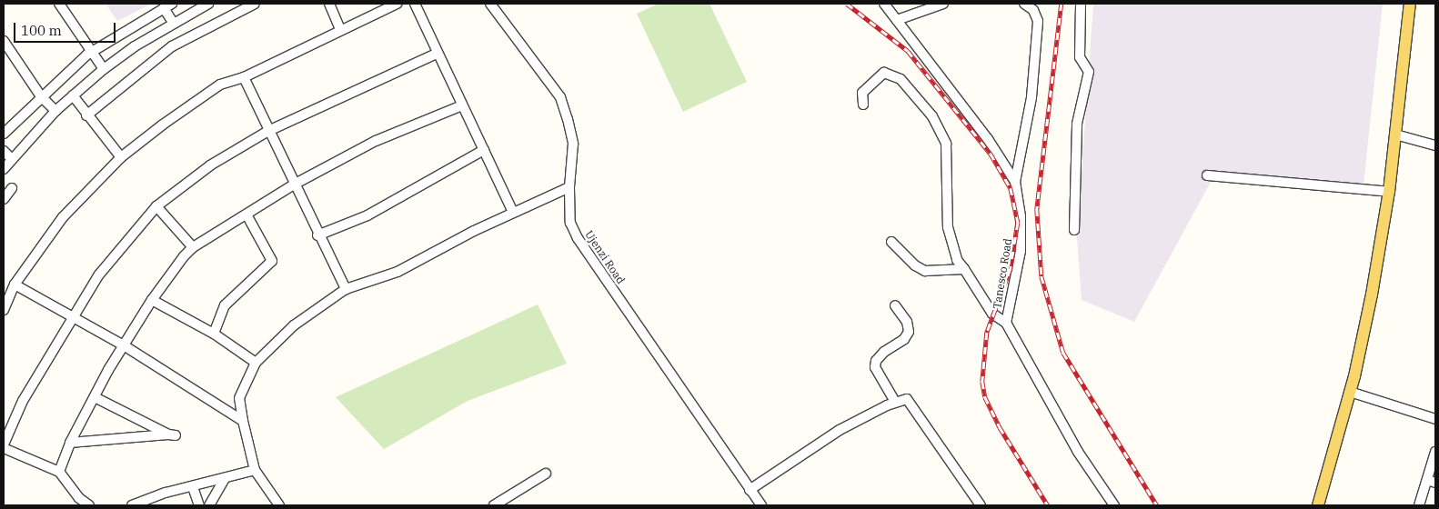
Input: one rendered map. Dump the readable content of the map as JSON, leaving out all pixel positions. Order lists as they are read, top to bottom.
{
  "streets": {
    "street": ["Ujenzi Road", "Tanesco Road"]
  },
  "scale_bar": "100 m"
}
